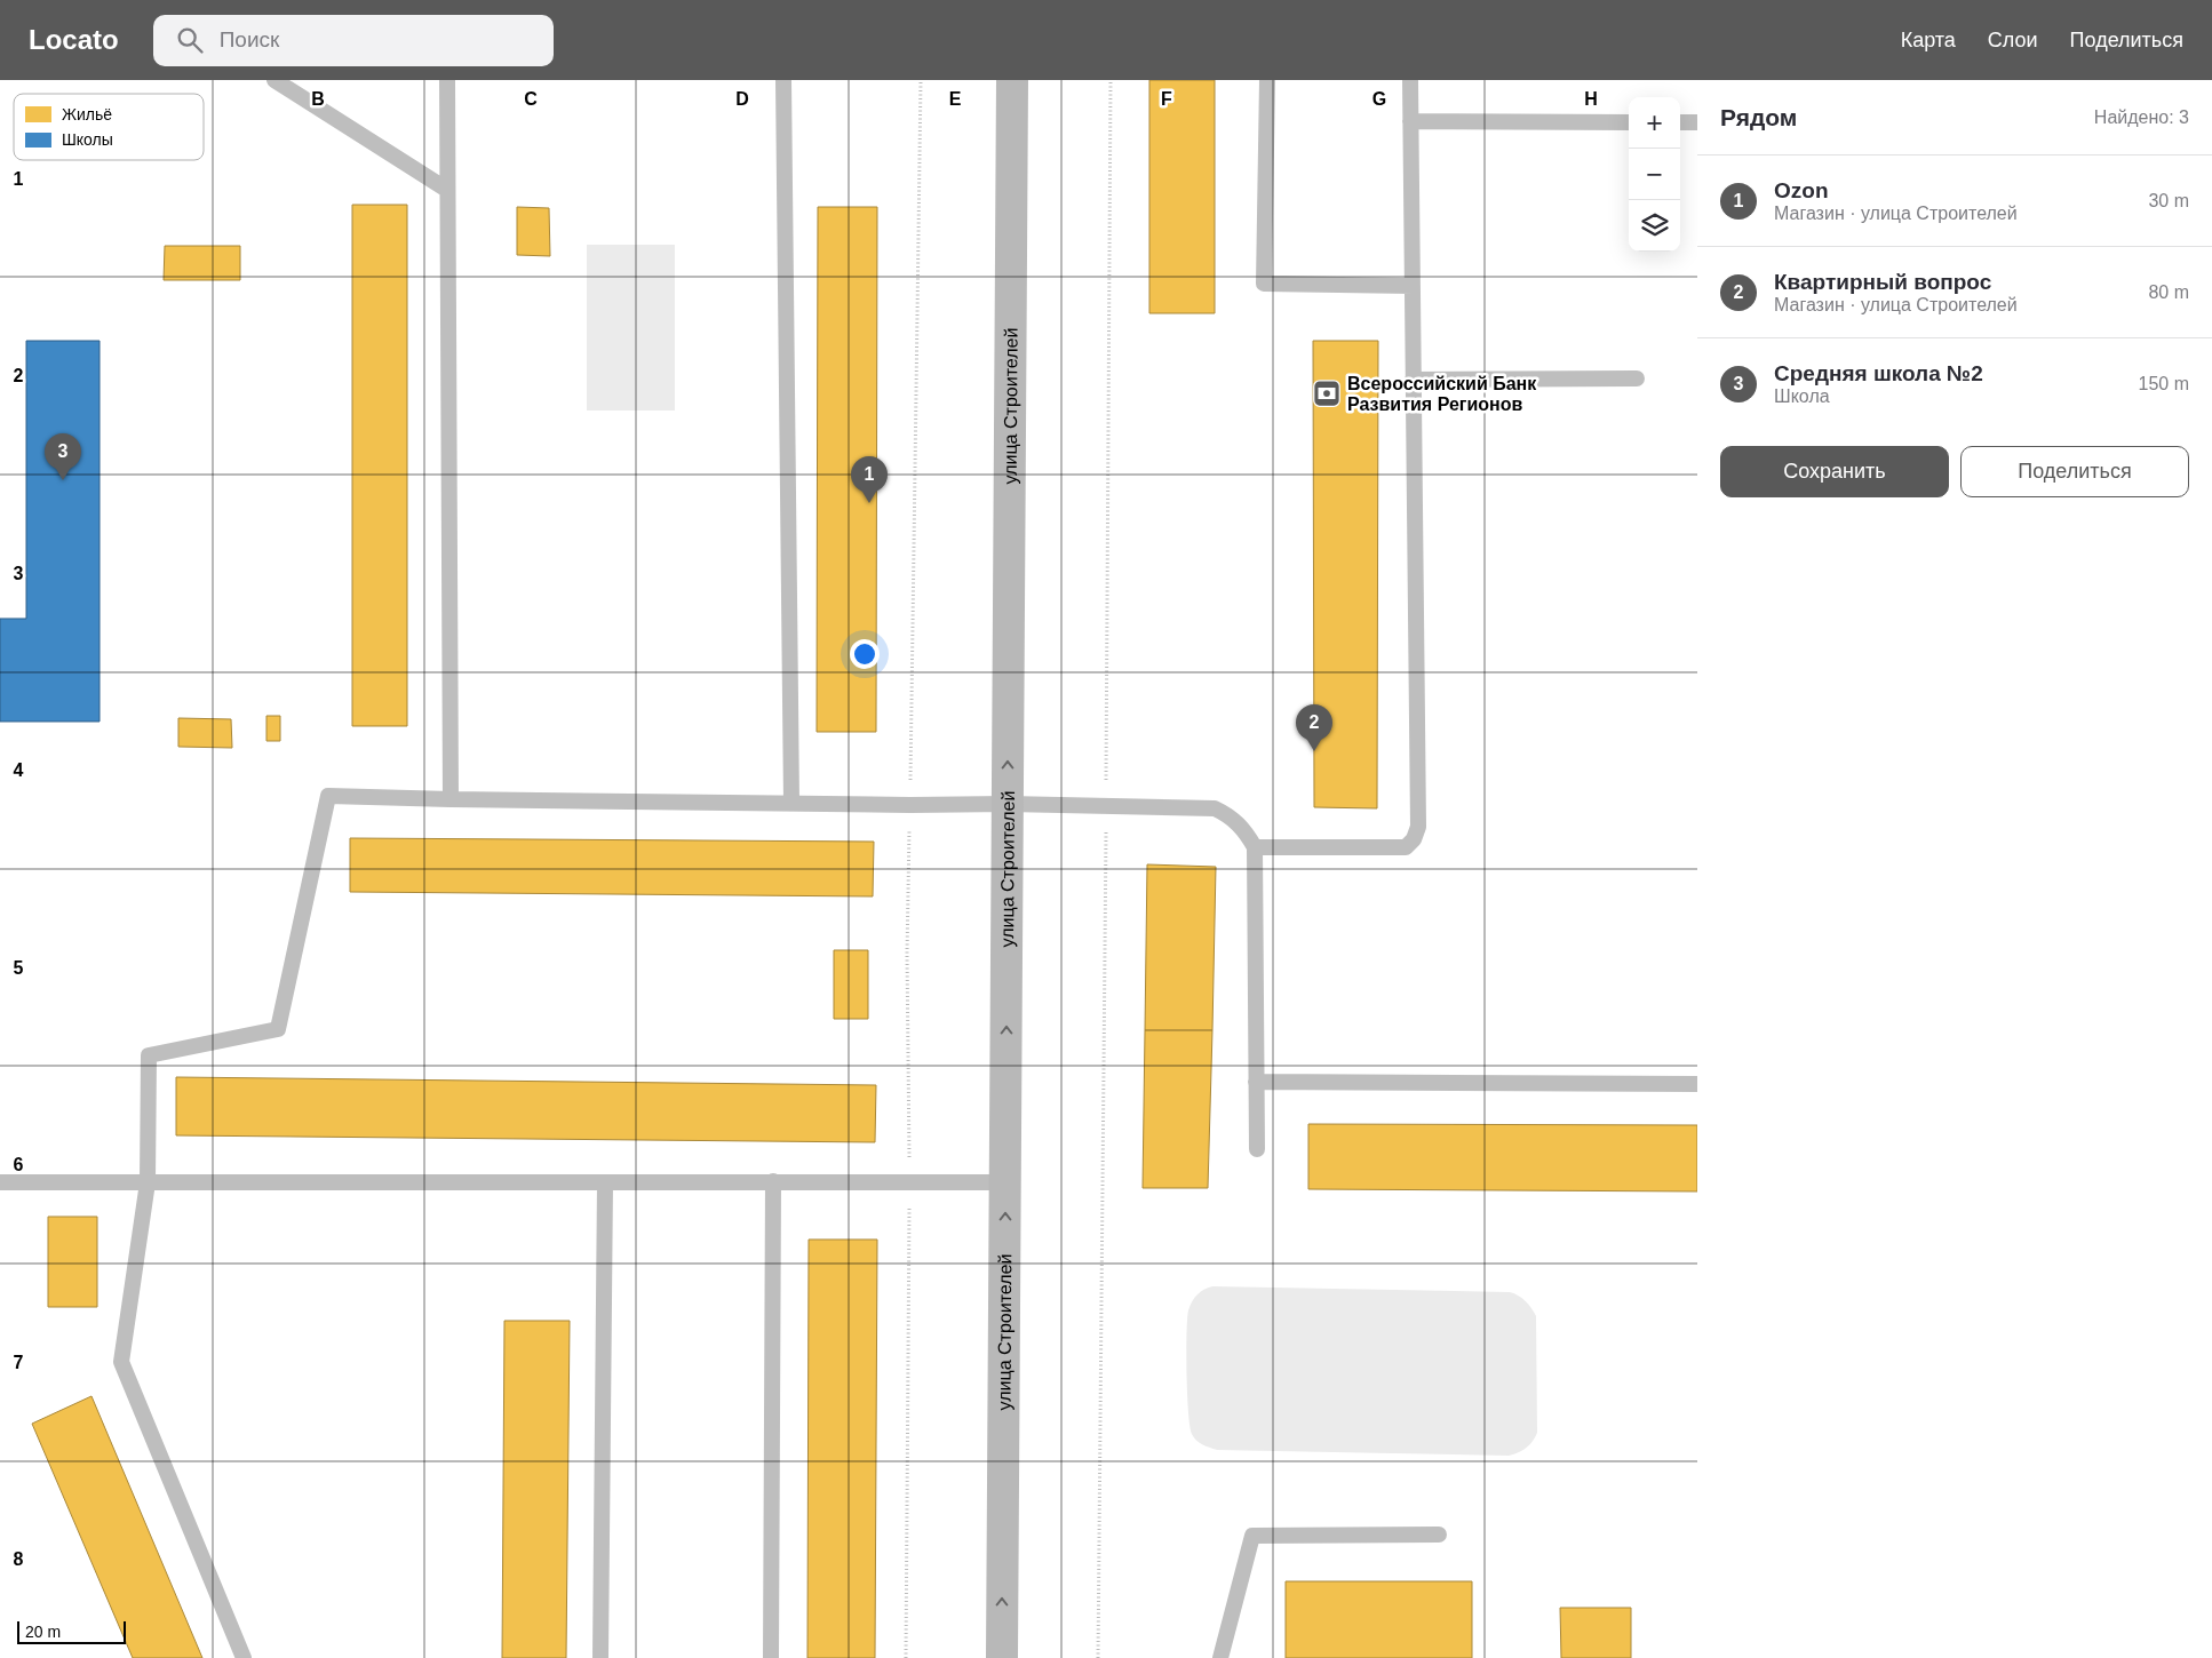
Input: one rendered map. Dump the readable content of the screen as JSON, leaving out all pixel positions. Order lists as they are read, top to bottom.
{
  "streets": {
    "main road": ["улица Строителей"]
  },
  "one_way": ["улица Строителей"],
  "places": {
    "bank": ["Всероссийский Банк Развития Регионов"]
  },
  "legend": ["Жильё", "Школы"],
  "scale_bar": "20 m",
  "page": {
    "header": "Locato",
    "search": "Поиск",
    "nav": ["Карта", "Слои", "Поделиться"],
    "heading": ["Рядом", "Найдено: 3"],
    "map_buttons": ["+", "−"],
    "list": [
      {
        "mark": "1",
        "name": "Ozon",
        "note": "Магазин · улица Строителей",
        "value": "30 m"
      },
      {
        "mark": "2",
        "name": "Квартирный вопрос",
        "note": "Магазин · улица Строителей",
        "value": "80 m"
      },
      {
        "mark": "3",
        "name": "Средняя школа №2",
        "note": "Школа",
        "value": "150 m"
      }
    ],
    "buttons": ["Сохранить", "Поделиться"],
    "pins": ["3", "1", "2"],
    "scale": "20 m"
  },
  "grid": {
    "columns": [
      "B",
      "C",
      "D",
      "E",
      "F",
      "G",
      "H"
    ],
    "rows": [
      "1",
      "2",
      "3",
      "4",
      "5",
      "6",
      "7",
      "8"
    ]
  }
}
